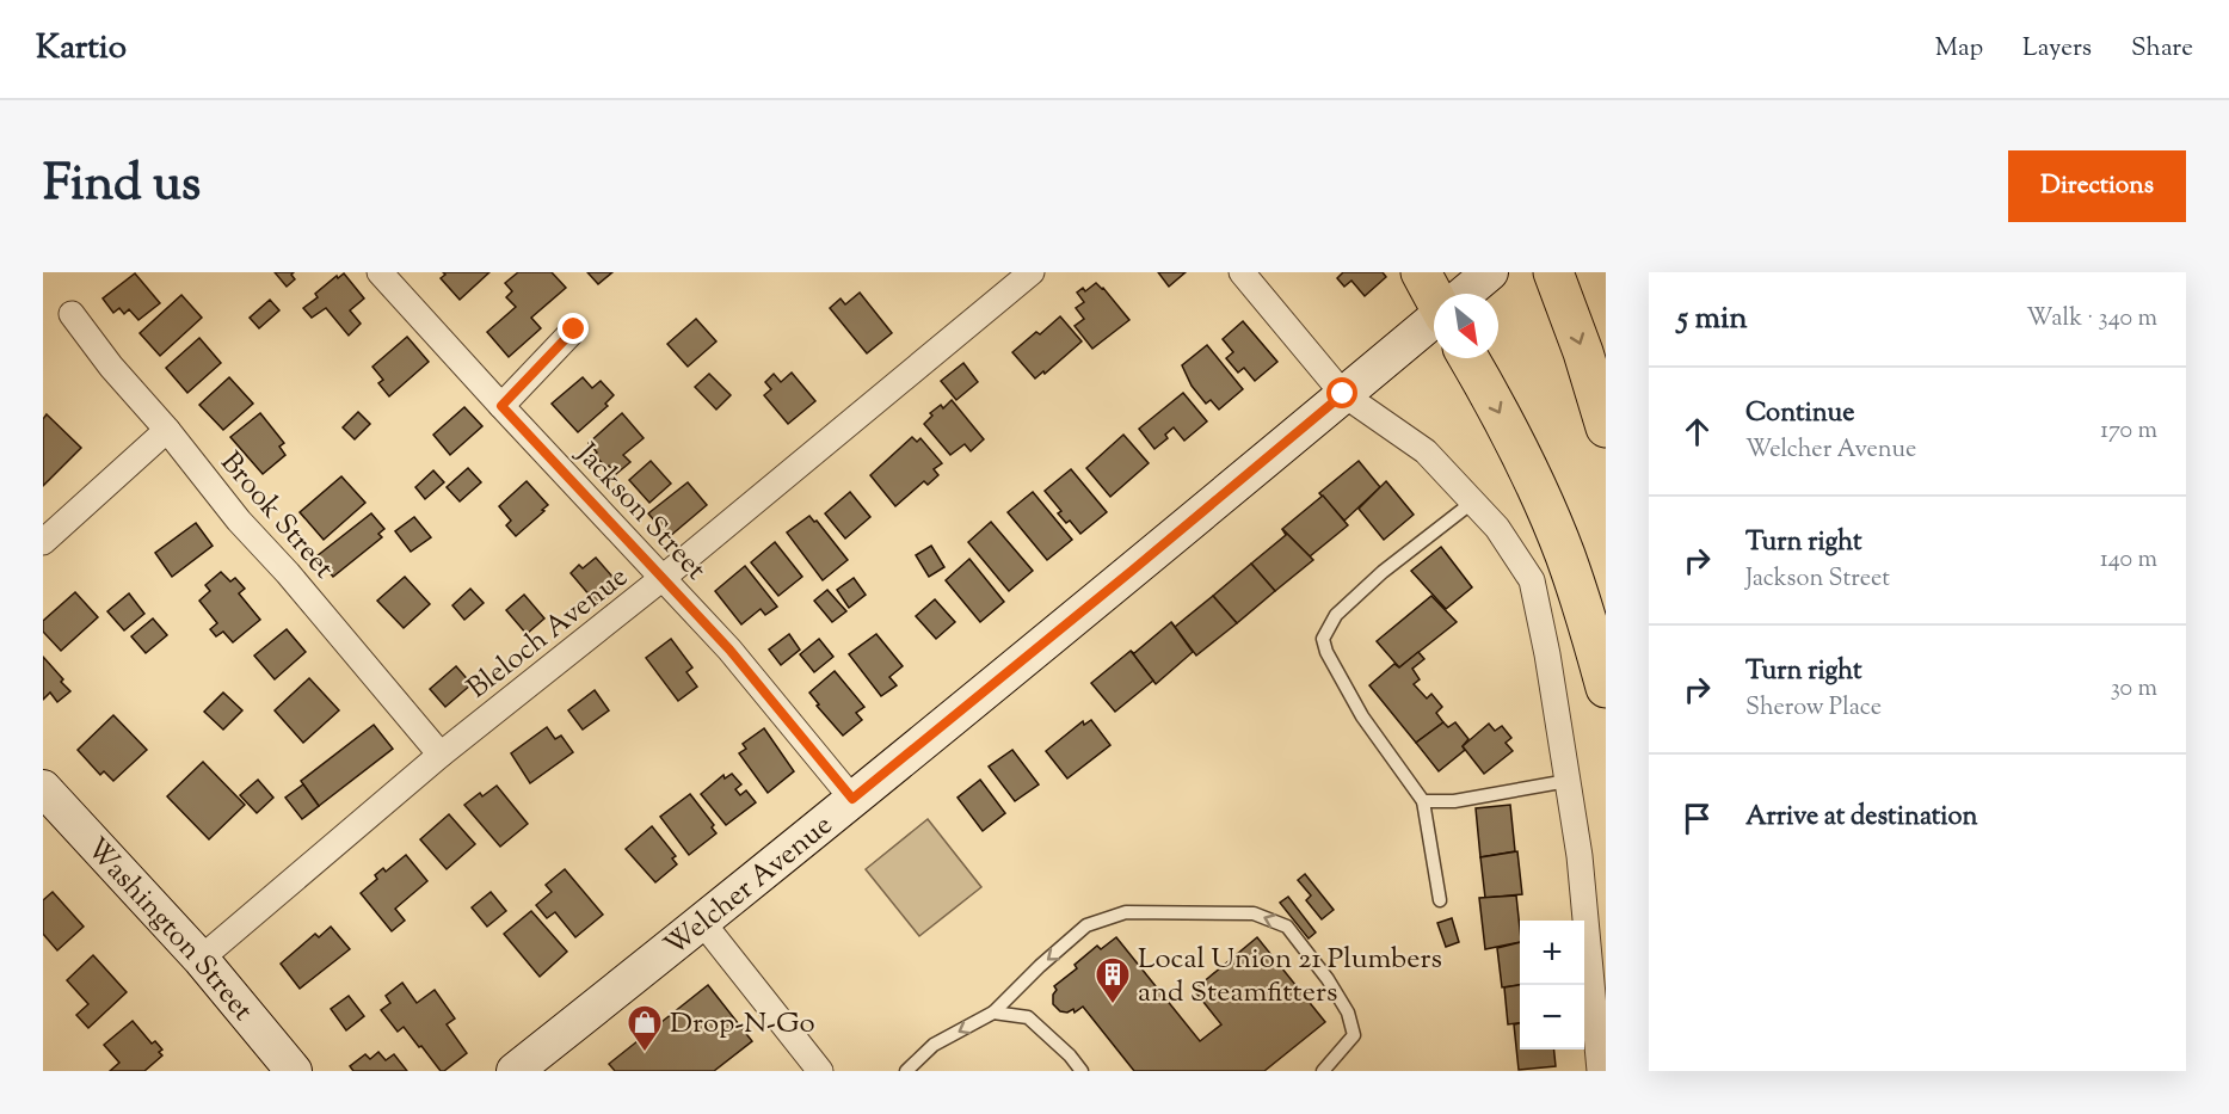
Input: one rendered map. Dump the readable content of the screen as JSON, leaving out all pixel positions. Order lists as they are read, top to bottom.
{
  "streets": {
    "street": [
      "Jackson Street",
      "Brook Street",
      "Bleloch Avenue",
      "Welcher Avenue",
      "Washington Street"
    ]
  },
  "crossings": [
    ["Jackson Street", "Bleloch Avenue"],
    ["Jackson Street", "Welcher Avenue"],
    ["Brook Street", "Bleloch Avenue"],
    ["Bleloch Avenue", "Washington Street"]
  ],
  "places": {
    "building": ["Local Union 21 Plumbers and Steamfitters"],
    "shop": ["Drop-N-Go"]
  },
  "north": "bottom right",
  "page": {
    "header": "Kartio",
    "nav": ["Map", "Layers", "Share"],
    "title": "Find us",
    "buttons": "Directions",
    "heading": ["5 min", "Walk · 340 m"],
    "list": [
      ["Continue", "Welcher Avenue", "170 m"],
      ["Turn right", "Jackson Street", "140 m"],
      ["Turn right", "Sherow Place", "30 m"],
      "Arrive at destination"
    ],
    "map_buttons": ["+", "−"]
  }
}
